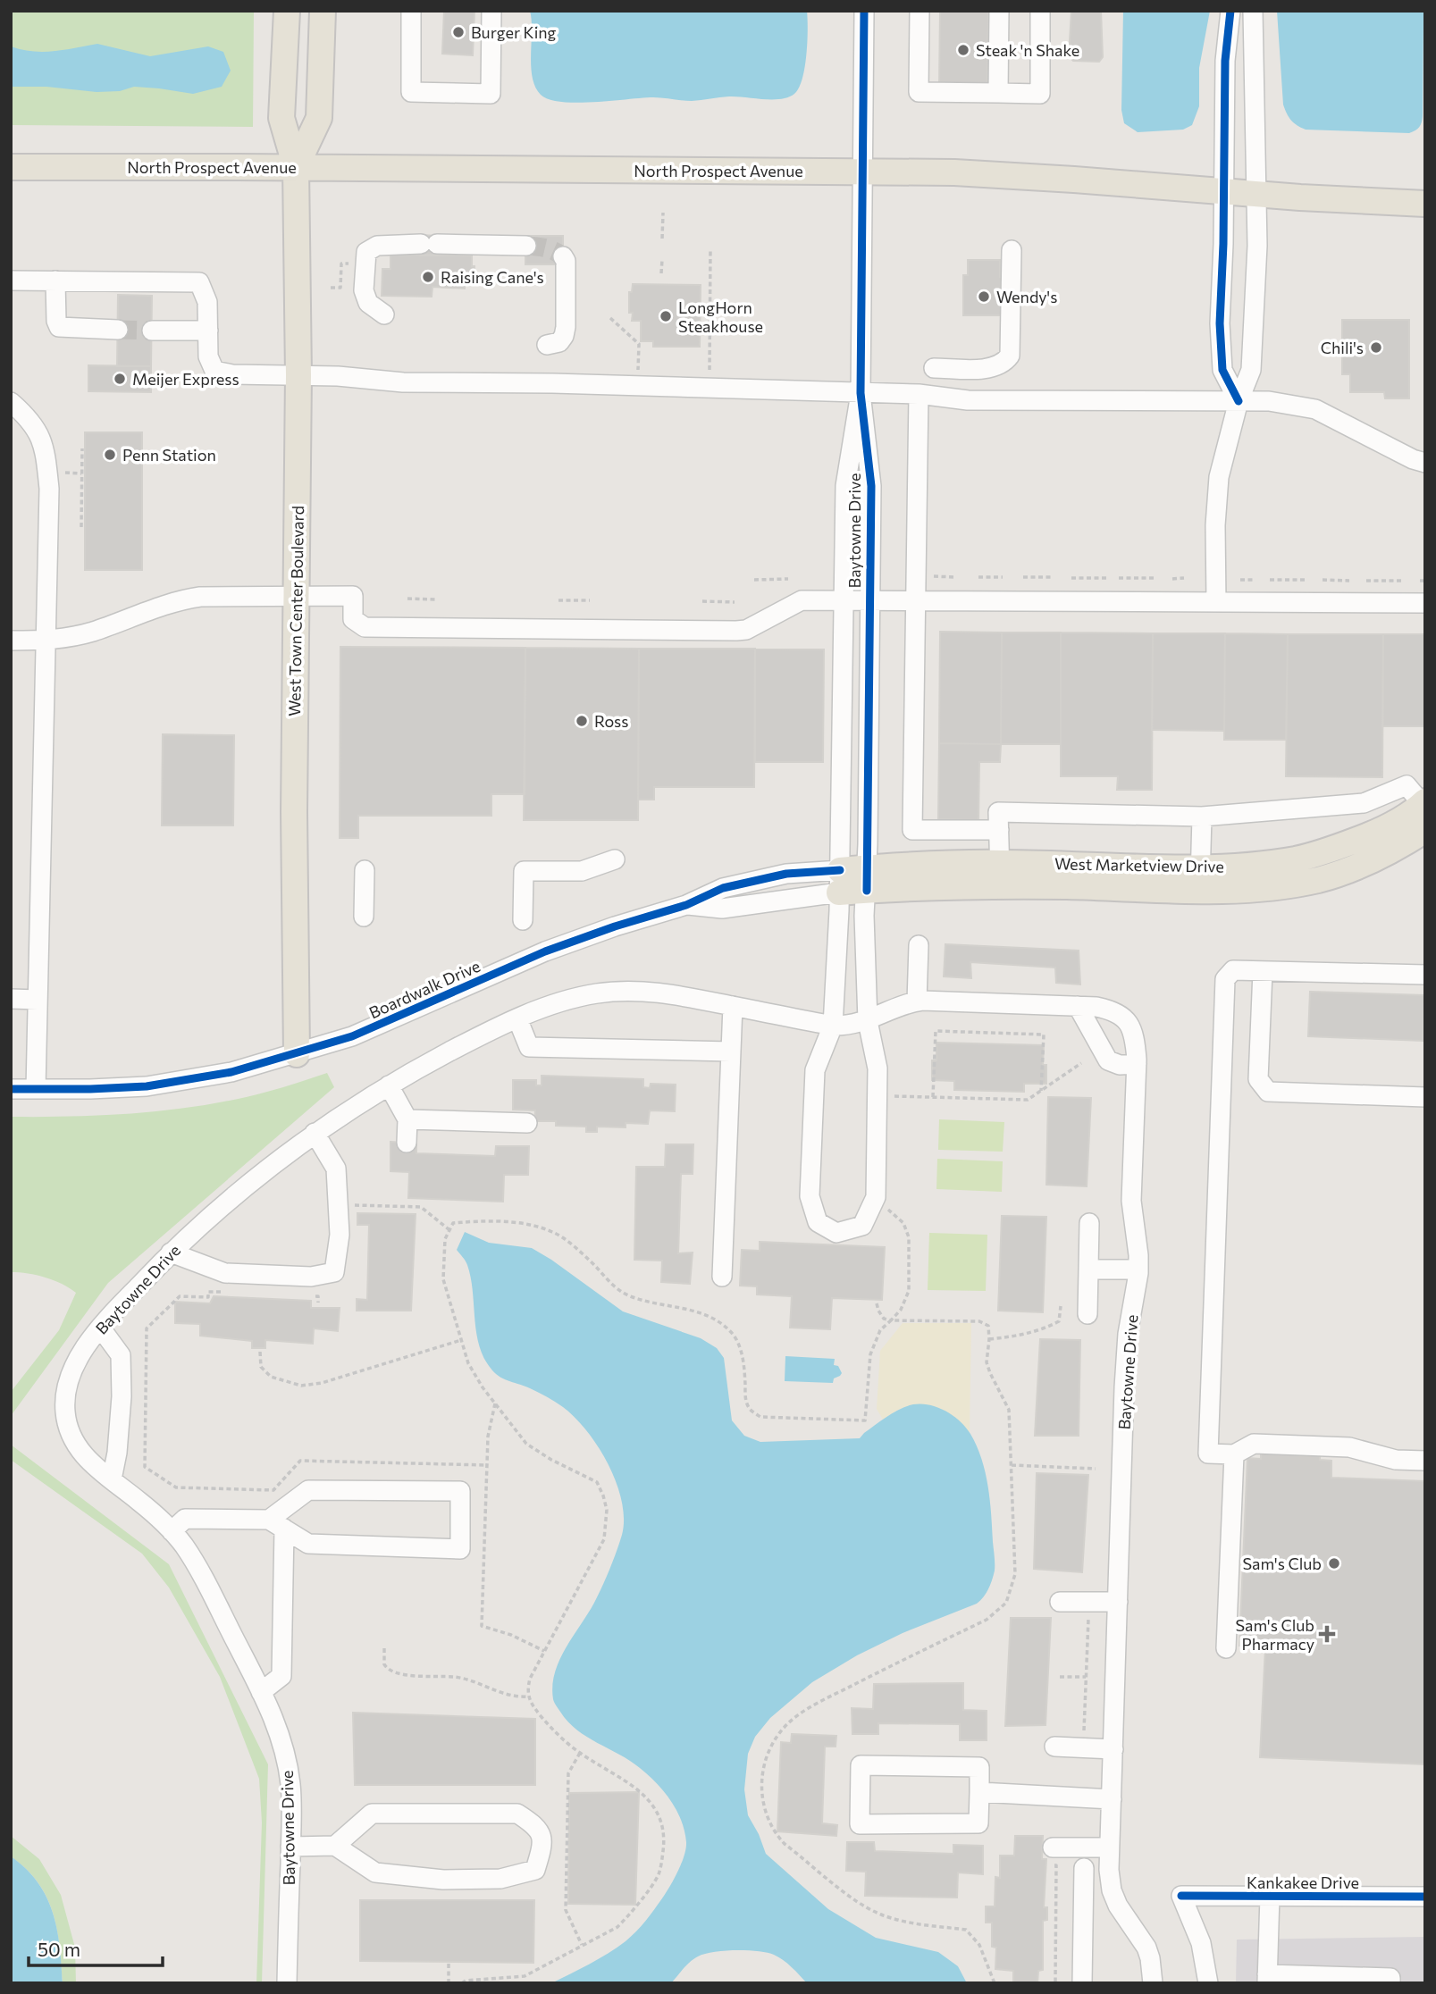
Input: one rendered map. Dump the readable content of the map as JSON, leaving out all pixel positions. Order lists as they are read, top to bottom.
{
  "streets": {
    "main road": ["North Prospect Avenue", "West Town Center Boulevard", "West Marketview Drive"],
    "street": ["Baytowne Drive", "Boardwalk Drive", "Kankakee Drive"]
  },
  "crossings": [
    ["North Prospect Avenue", "Baytowne Drive"],
    ["North Prospect Avenue", "West Town Center Boulevard"],
    ["Baytowne Drive", "West Marketview Drive"],
    ["Baytowne Drive", "Boardwalk Drive"],
    ["West Town Center Boulevard", "Boardwalk Drive"],
    ["West Marketview Drive", "Boardwalk Drive"]
  ],
  "places": {
    "other": [
      "Burger King",
      "Steak 'n Shake",
      "Raising Cane's",
      "Wendy's",
      "LongHorn Steakhouse",
      "Chili's",
      "Meijer Express",
      "Penn Station",
      "Ross",
      "Sam's Club"
    ],
    "health": ["Sam's Club Pharmacy"]
  },
  "scale_bar": "50 m"
}
